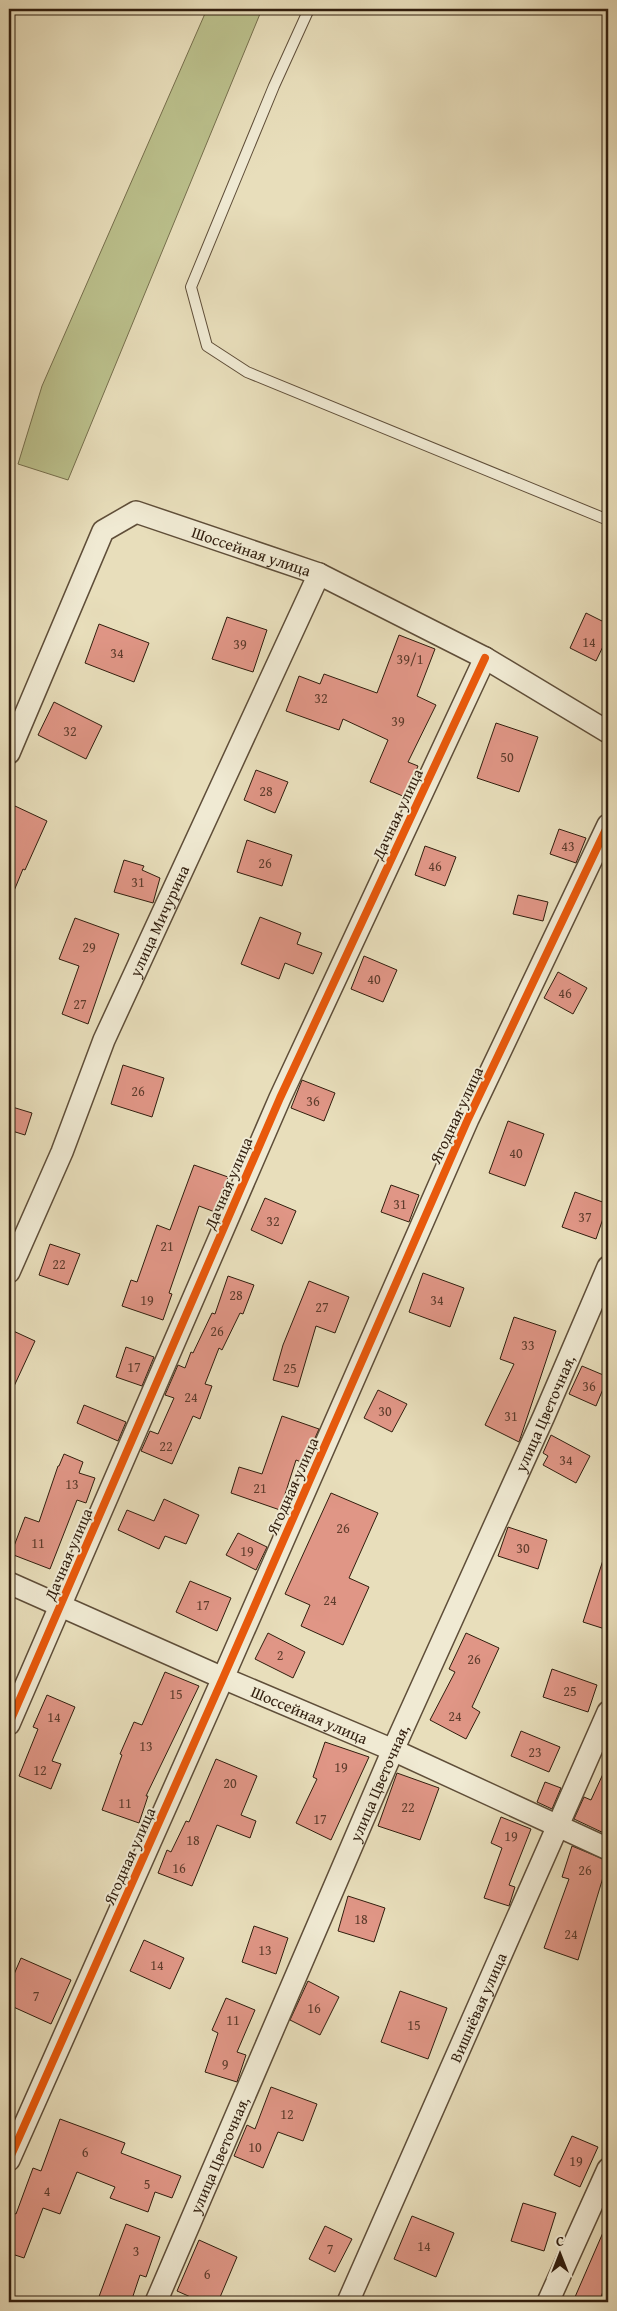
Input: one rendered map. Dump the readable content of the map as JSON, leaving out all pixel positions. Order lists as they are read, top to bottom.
{
  "streets": {
    "street": [
      "Шоссейная улица",
      "Дачная улица",
      "улица Мичурина",
      "Ягодная улица",
      "улица Цветочная,",
      "Вишнёвая улица"
    ]
  },
  "crossings": [
    ["Шоссейная улица", "Дачная улица"],
    ["Шоссейная улица", "улица Мичурина"],
    ["Шоссейная улица", "Ягодная улица"],
    ["Шоссейная улица", "улица Цветочная,"],
    ["Шоссейная улица", "Вишнёвая улица"]
  ],
  "house_numbers": [
    "14",
    "39",
    "34",
    "39/1",
    "32",
    "39",
    "32",
    "50",
    "28",
    "43",
    "26",
    "46",
    "31",
    "29",
    "40",
    "46",
    "27",
    "26",
    "36",
    "40",
    "31",
    "37",
    "32",
    "21",
    "22",
    "28",
    "19",
    "34",
    "27",
    "26",
    "33",
    "17",
    "25",
    "36",
    "24",
    "30",
    "31",
    "22",
    "34",
    "13",
    "21",
    "26",
    "11",
    "30",
    "19",
    "24",
    "17",
    "2",
    "26",
    "25",
    "15",
    "24",
    "14",
    "13",
    "23",
    "19",
    "12",
    "20",
    "11",
    "22",
    "17",
    "19",
    "18",
    "16",
    "26",
    "18",
    "24",
    "13",
    "14",
    "7",
    "16",
    "11",
    "15",
    "9",
    "12",
    "10",
    "6",
    "19",
    "5",
    "4",
    "14",
    "7",
    "3",
    "6"
  ],
  "north": "top"
}
